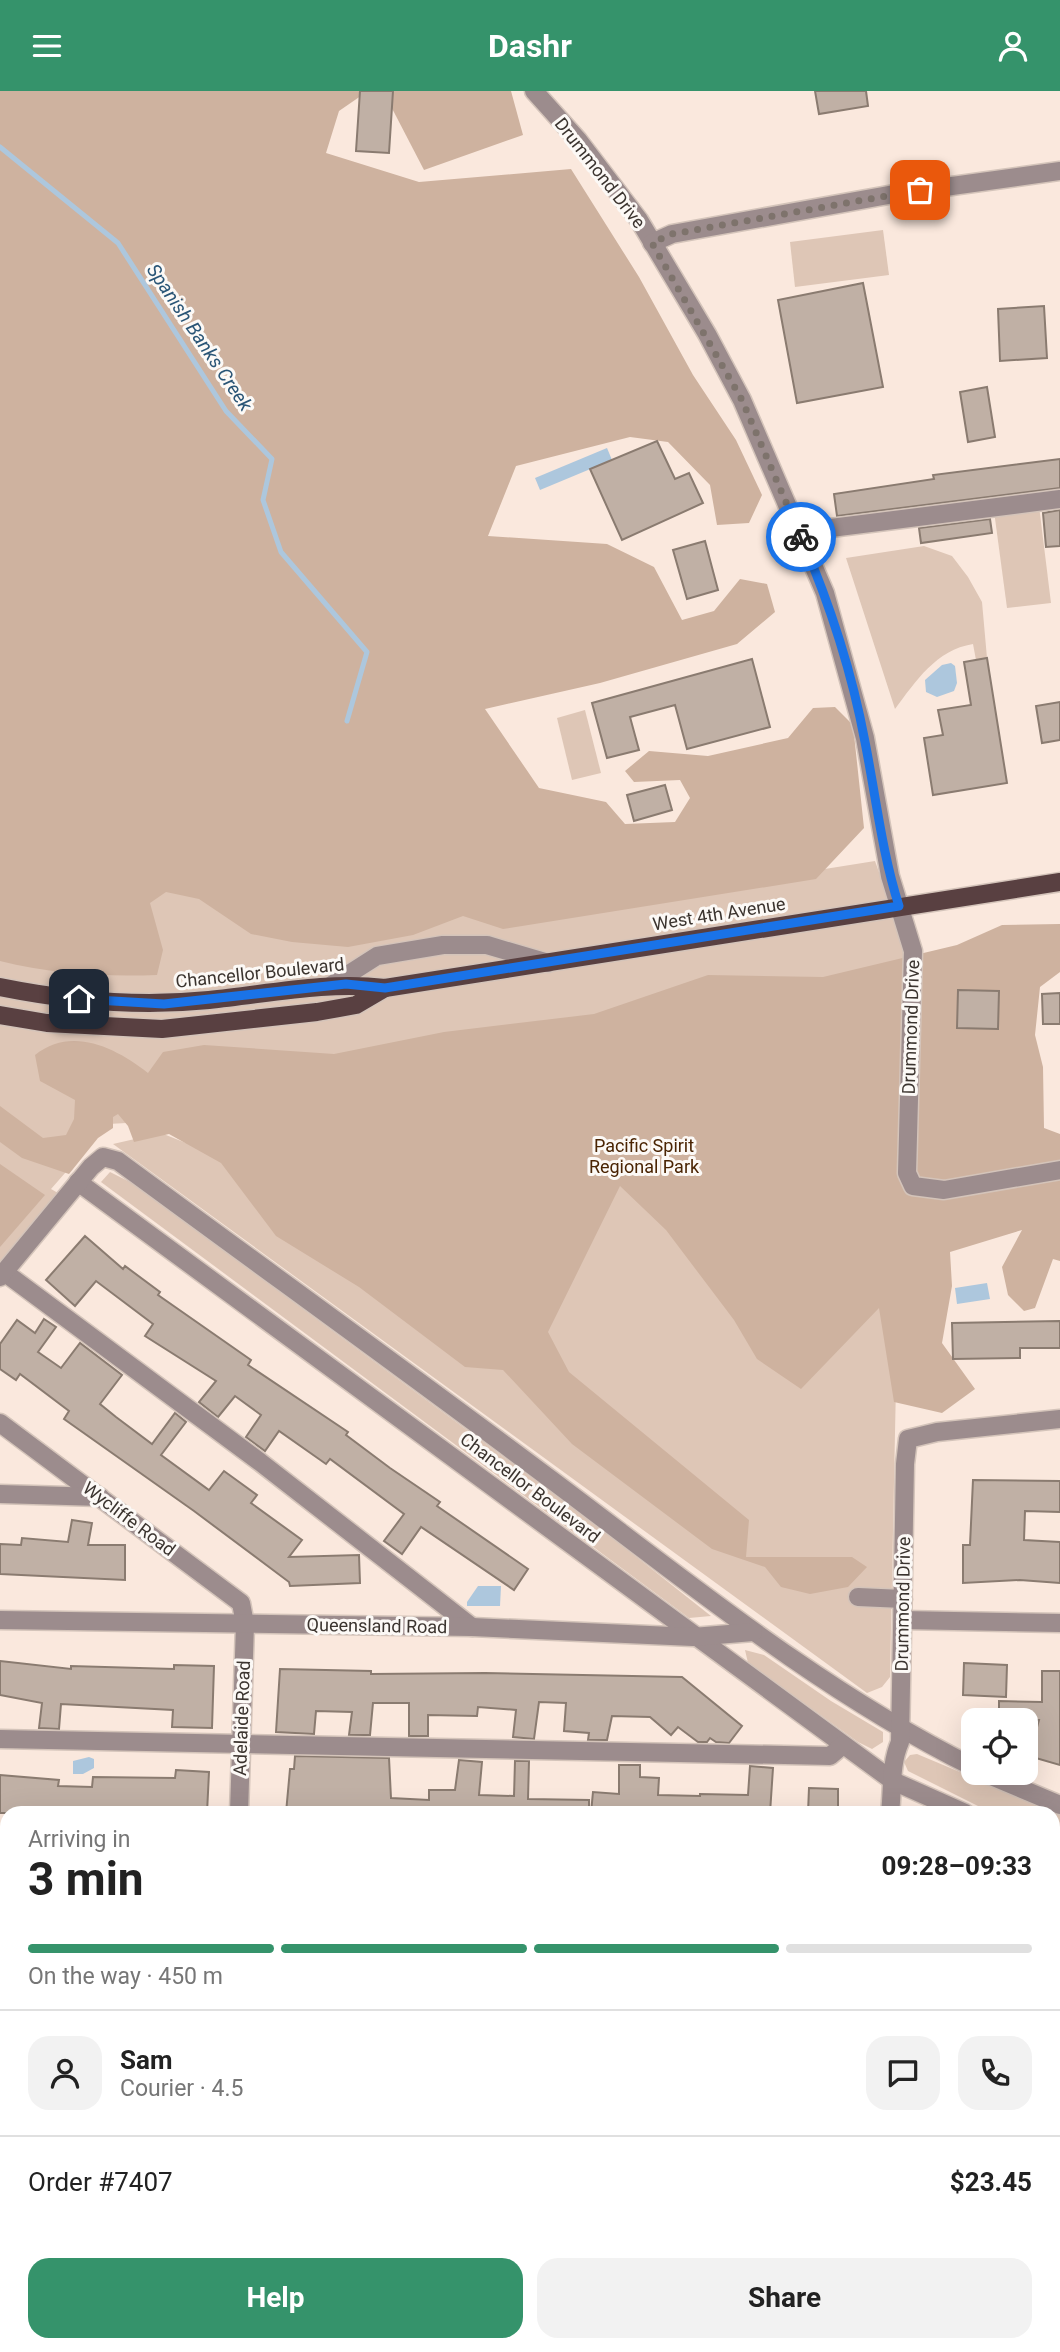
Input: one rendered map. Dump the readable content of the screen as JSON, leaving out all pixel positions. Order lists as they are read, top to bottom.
{
  "streets": {
    "main road": ["West 4th Avenue", "Chancellor Boulevard"],
    "street": [
      "Drummond Drive",
      "Wycliffe Road",
      "Queensland Road",
      "Adelaide Road"
    ]
  },
  "crossings": [
    ["Drummond Drive", "West 4th Avenue"],
    ["Drummond Drive", "Chancellor Boulevard"],
    ["West 4th Avenue", "Chancellor Boulevard"],
    ["Chancellor Boulevard", "Queensland Road"],
    ["Wycliffe Road", "Queensland Road"],
    ["Wycliffe Road", "Adelaide Road"],
    ["Queensland Road", "Adelaide Road"]
  ],
  "water": ["Spanish Banks Creek"],
  "parks": ["Pacific Spirit Regional Park"],
  "page": {
    "header": "Dashr",
    "heading": ["3 min", "Arriving in", "09:28–09:33"],
    "panel": [
      "Sam",
      "Courier · 4.5",
      "Order #7407",
      "$23.45"
    ],
    "bar": "On the way · 450 m",
    "buttons": ["Help", "Share"]
  }
}
